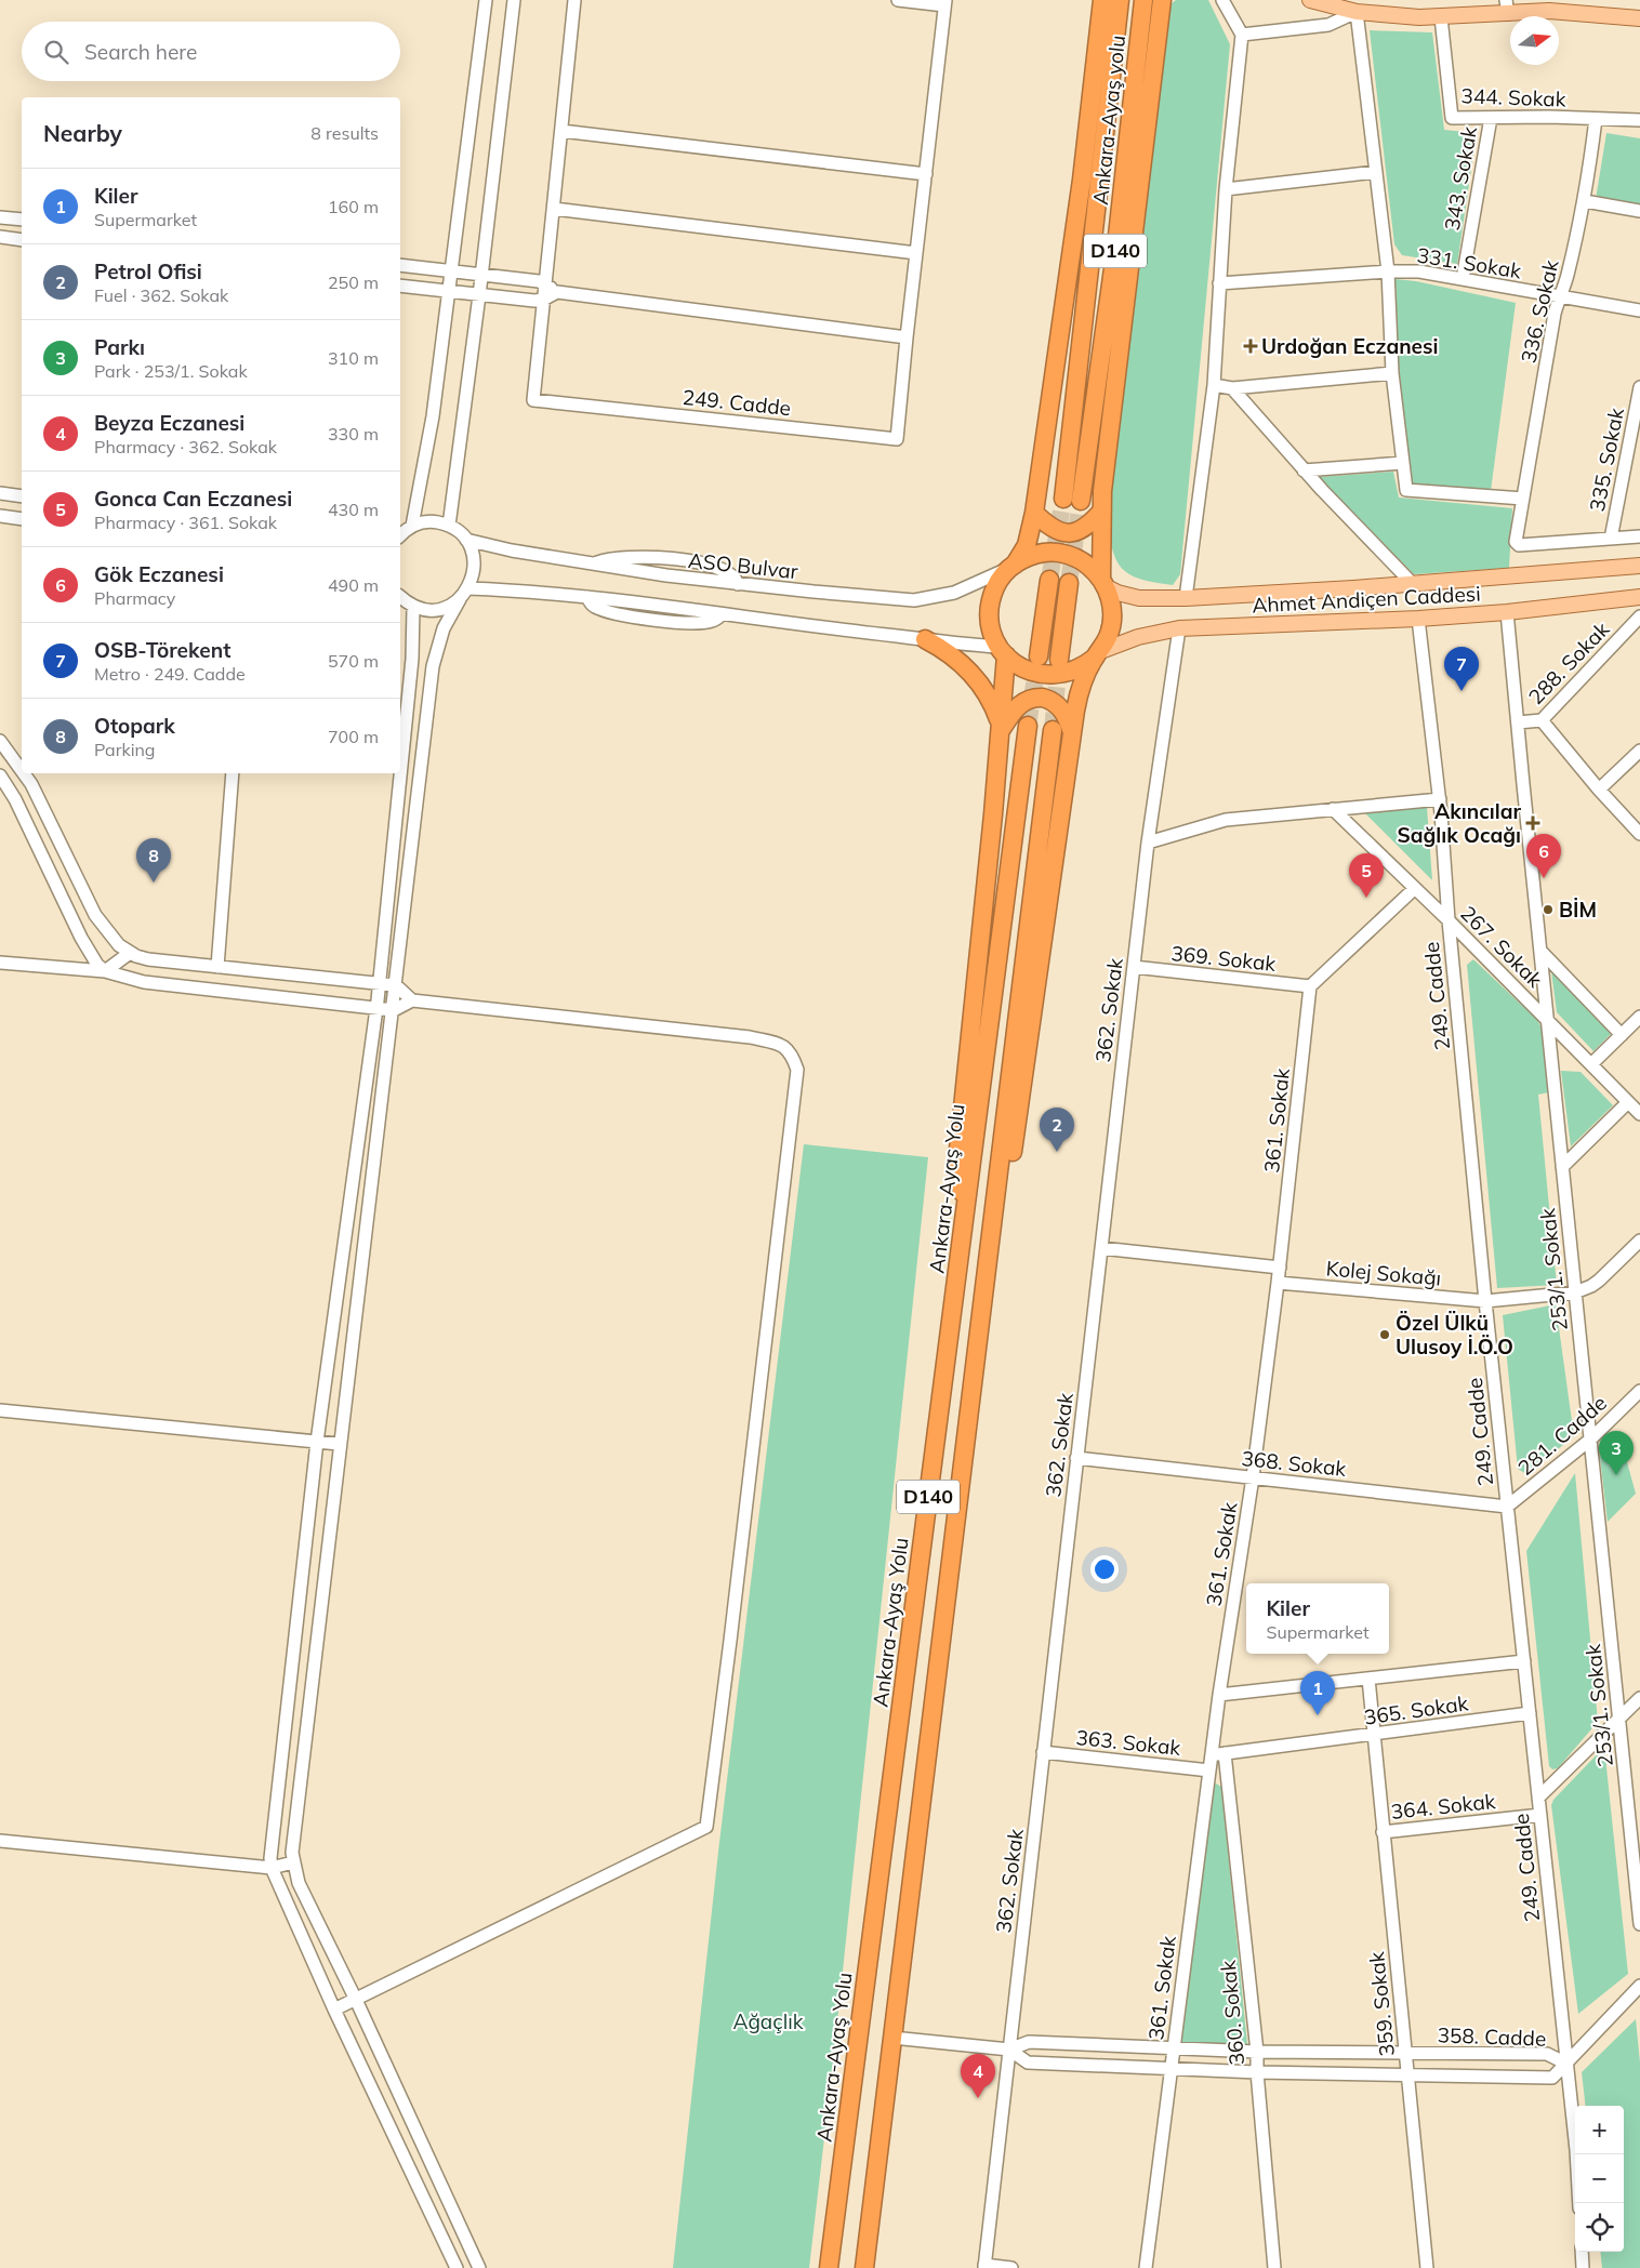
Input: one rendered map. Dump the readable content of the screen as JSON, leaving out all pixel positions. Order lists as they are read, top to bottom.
{
  "streets": {
    "highway": ["Ankara-Ayaş yolu", "D140", "Ankara-Ayaş Yolu"],
    "main road": ["Ahmet Andiçen Caddesi"],
    "street": [
      "344. Sokak",
      "343. Sokak",
      "331. Sokak",
      "336. Sokak",
      "249. Cadde",
      "335. Sokak",
      "ASO Bulvar",
      "288. Sokak",
      "267. Sokak",
      "369. Sokak",
      "362. Sokak",
      "361. Sokak",
      "253/1. Sokak",
      "Kolej Sokağı",
      "281. Cadde",
      "368. Sokak",
      "365. Sokak",
      "363. Sokak",
      "364. Sokak",
      "359. Sokak",
      "360. Sokak",
      "358. Cadde"
    ]
  },
  "crossings": [
    ["344. Sokak", "343. Sokak"],
    ["344. Sokak", "336. Sokak"],
    ["343. Sokak", "331. Sokak"],
    ["D140", "358. Cadde"],
    ["331. Sokak", "336. Sokak"],
    ["336. Sokak", "335. Sokak"],
    ["249. Cadde", "Ahmet Andiçen Caddesi"],
    ["249. Cadde", "267. Sokak"],
    ["249. Cadde", "Kolej Sokağı"],
    ["249. Cadde", "281. Cadde"],
    ["249. Cadde", "368. Sokak"],
    ["249. Cadde", "365. Sokak"],
    ["249. Cadde", "364. Sokak"],
    ["249. Cadde", "358. Cadde"],
    ["ASO Bulvar", "Ahmet Andiçen Caddesi"],
    ["Ahmet Andiçen Caddesi", "362. Sokak"],
    ["Ahmet Andiçen Caddesi", "253/1. Sokak"],
    ["288. Sokak", "253/1. Sokak"],
    ["267. Sokak", "253/1. Sokak"],
    ["369. Sokak", "362. Sokak"],
    ["369. Sokak", "361. Sokak"],
    ["362. Sokak", "368. Sokak"],
    ["362. Sokak", "363. Sokak"],
    ["362. Sokak", "358. Cadde"],
    ["361. Sokak", "Kolej Sokağı"],
    ["361. Sokak", "368. Sokak"],
    ["361. Sokak", "365. Sokak"],
    ["361. Sokak", "363. Sokak"],
    ["361. Sokak", "360. Sokak"],
    ["361. Sokak", "358. Cadde"],
    ["253/1. Sokak", "Kolej Sokağı"],
    ["253/1. Sokak", "281. Cadde"],
    ["281. Cadde", "368. Sokak"],
    ["365. Sokak", "359. Sokak"],
    ["365. Sokak", "360. Sokak"],
    ["364. Sokak", "359. Sokak"],
    ["359. Sokak", "358. Cadde"],
    ["360. Sokak", "358. Cadde"]
  ],
  "parks": ["Ağaçlık"],
  "places": {
    "health": ["Urdoğan Eczanesi", "Akıncılar Sağlık Ocağı"],
    "other": ["BİM", "Özel Ülkü Ulusoy İ.Ö.O"]
  },
  "north": "right",
  "page": {
    "search": "Search here",
    "heading": ["Nearby", "8 results"],
    "list": [
      {
        "mark": "1",
        "name": "Kiler",
        "note": "Supermarket",
        "value": "160 m"
      },
      {
        "mark": "2",
        "name": "Petrol Ofisi",
        "note": "Fuel · 362. Sokak",
        "value": "250 m"
      },
      {
        "mark": "3",
        "name": "Parkı",
        "note": "Park · 253/1. Sokak",
        "value": "310 m"
      },
      {
        "mark": "4",
        "name": "Beyza Eczanesi",
        "note": "Pharmacy · 362. Sokak",
        "value": "330 m"
      },
      {
        "mark": "5",
        "name": "Gonca Can Eczanesi",
        "note": "Pharmacy · 361. Sokak",
        "value": "430 m"
      },
      {
        "mark": "6",
        "name": "Gök Eczanesi",
        "note": "Pharmacy",
        "value": "490 m"
      },
      {
        "mark": "7",
        "name": "OSB-Törekent",
        "note": "Metro · 249. Cadde",
        "value": "570 m"
      },
      {
        "mark": "8",
        "name": "Otopark",
        "note": "Parking",
        "value": "700 m"
      }
    ],
    "pins": [
      "7",
      "6",
      "8",
      "5",
      "2",
      "3",
      "1",
      "4"
    ],
    "popup": ["Kiler", "Supermarket"],
    "map_buttons": ["+", "−"]
  }
}
